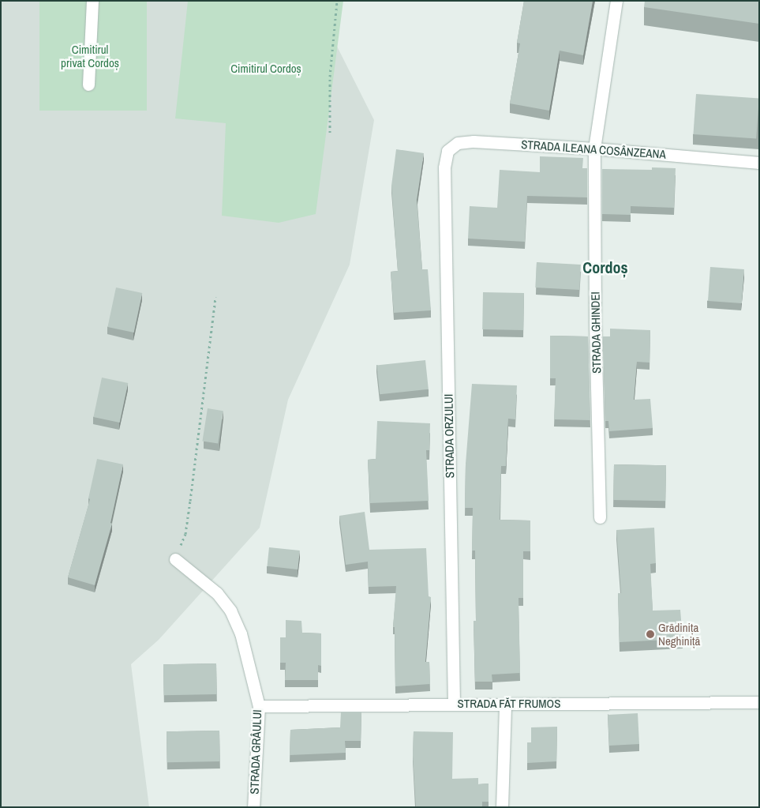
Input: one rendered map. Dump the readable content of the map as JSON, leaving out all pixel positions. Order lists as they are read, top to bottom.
{
  "streets": {
    "street": [
      "STRADA ILEANA COSÂNZEANA",
      "STRADA GHINDEI",
      "STRADA ORZULUI",
      "STRADA FĂT FRUMOS",
      "STRADA GRÂULUI"
    ]
  },
  "crossings": [
    ["STRADA ILEANA COSÂNZEANA", "STRADA GHINDEI"],
    ["STRADA ILEANA COSÂNZEANA", "STRADA ORZULUI"],
    ["STRADA ORZULUI", "STRADA FĂT FRUMOS"],
    ["STRADA FĂT FRUMOS", "STRADA GRÂULUI"]
  ],
  "districts": ["Cordoș"],
  "parks": ["Cimitirul privat Cordoș", "Cimitirul Cordoș"],
  "places": ["Grădinița Neghiniță"]
}
